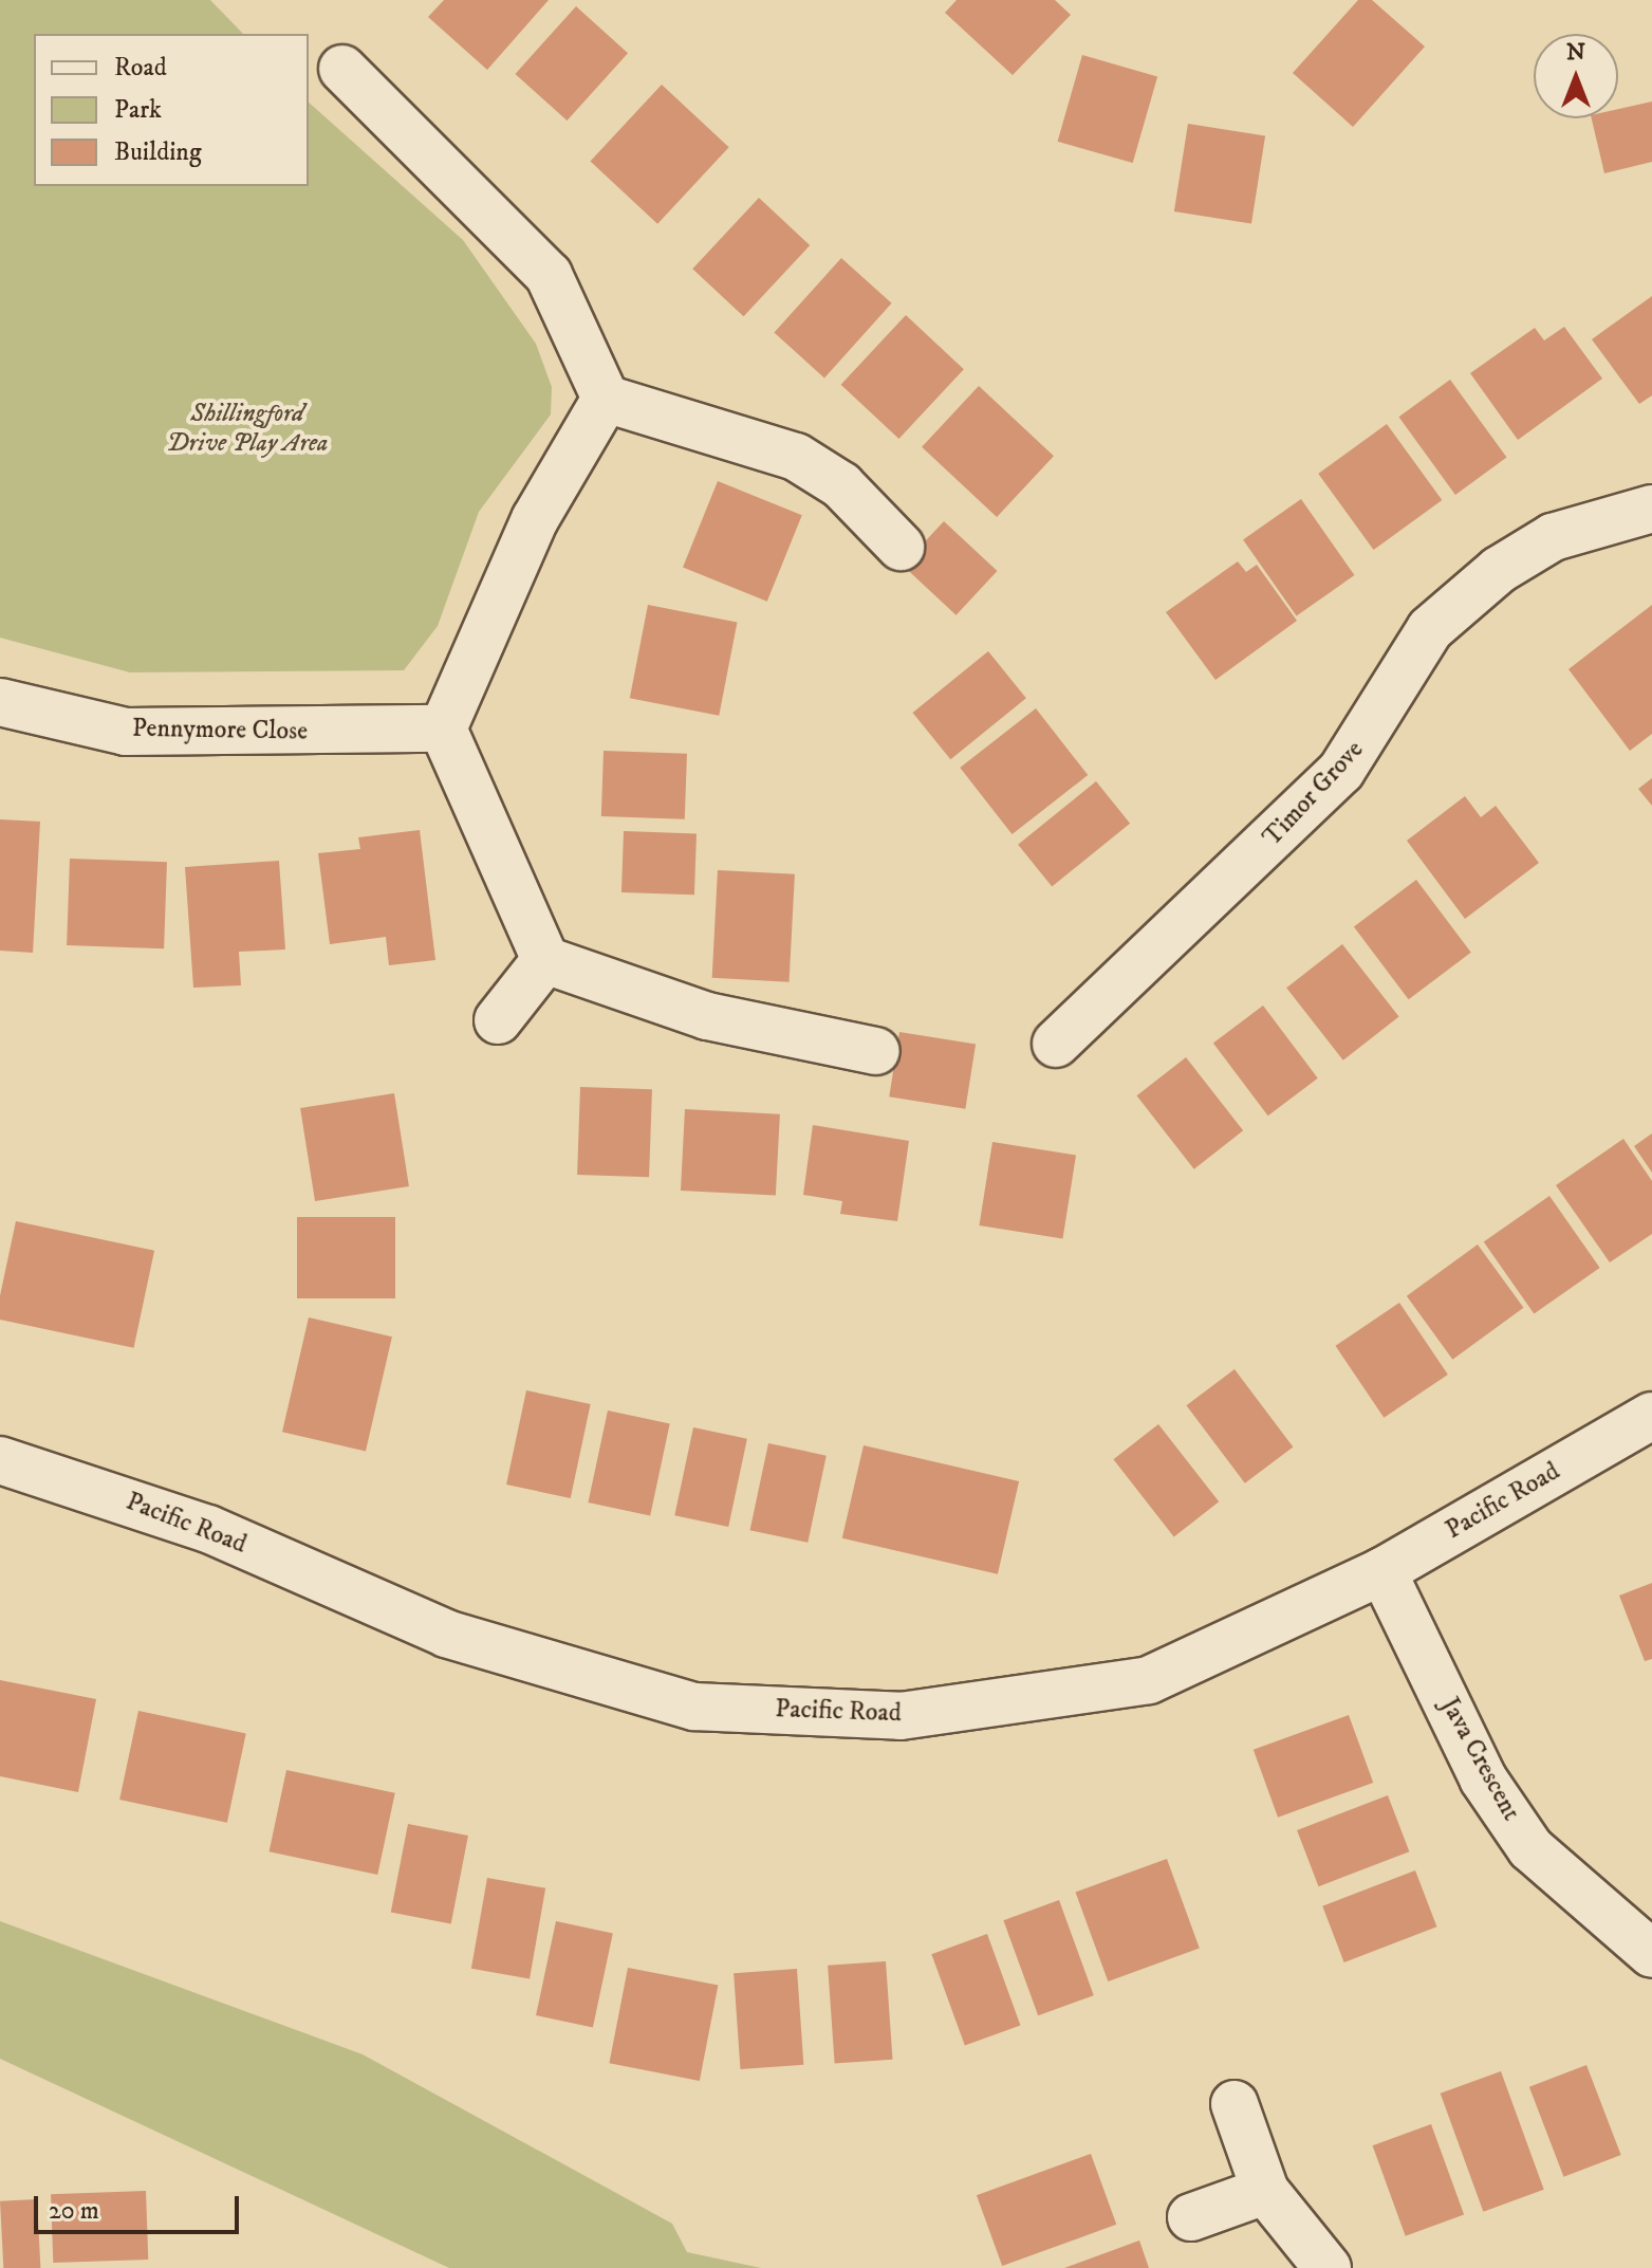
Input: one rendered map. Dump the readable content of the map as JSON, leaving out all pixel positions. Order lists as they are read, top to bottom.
{
  "streets": {
    "street": [
      "Pennymore Close",
      "Timor Grove",
      "Pacific Road",
      "Java Crescent"
    ]
  },
  "crossings": [
    ["Pacific Road", "Java Crescent"]
  ],
  "parks": ["Shillingford Drive Play Area"],
  "legend": ["Road", "Park", "Building"],
  "scale_bar": "20 m",
  "north": "top"
}
